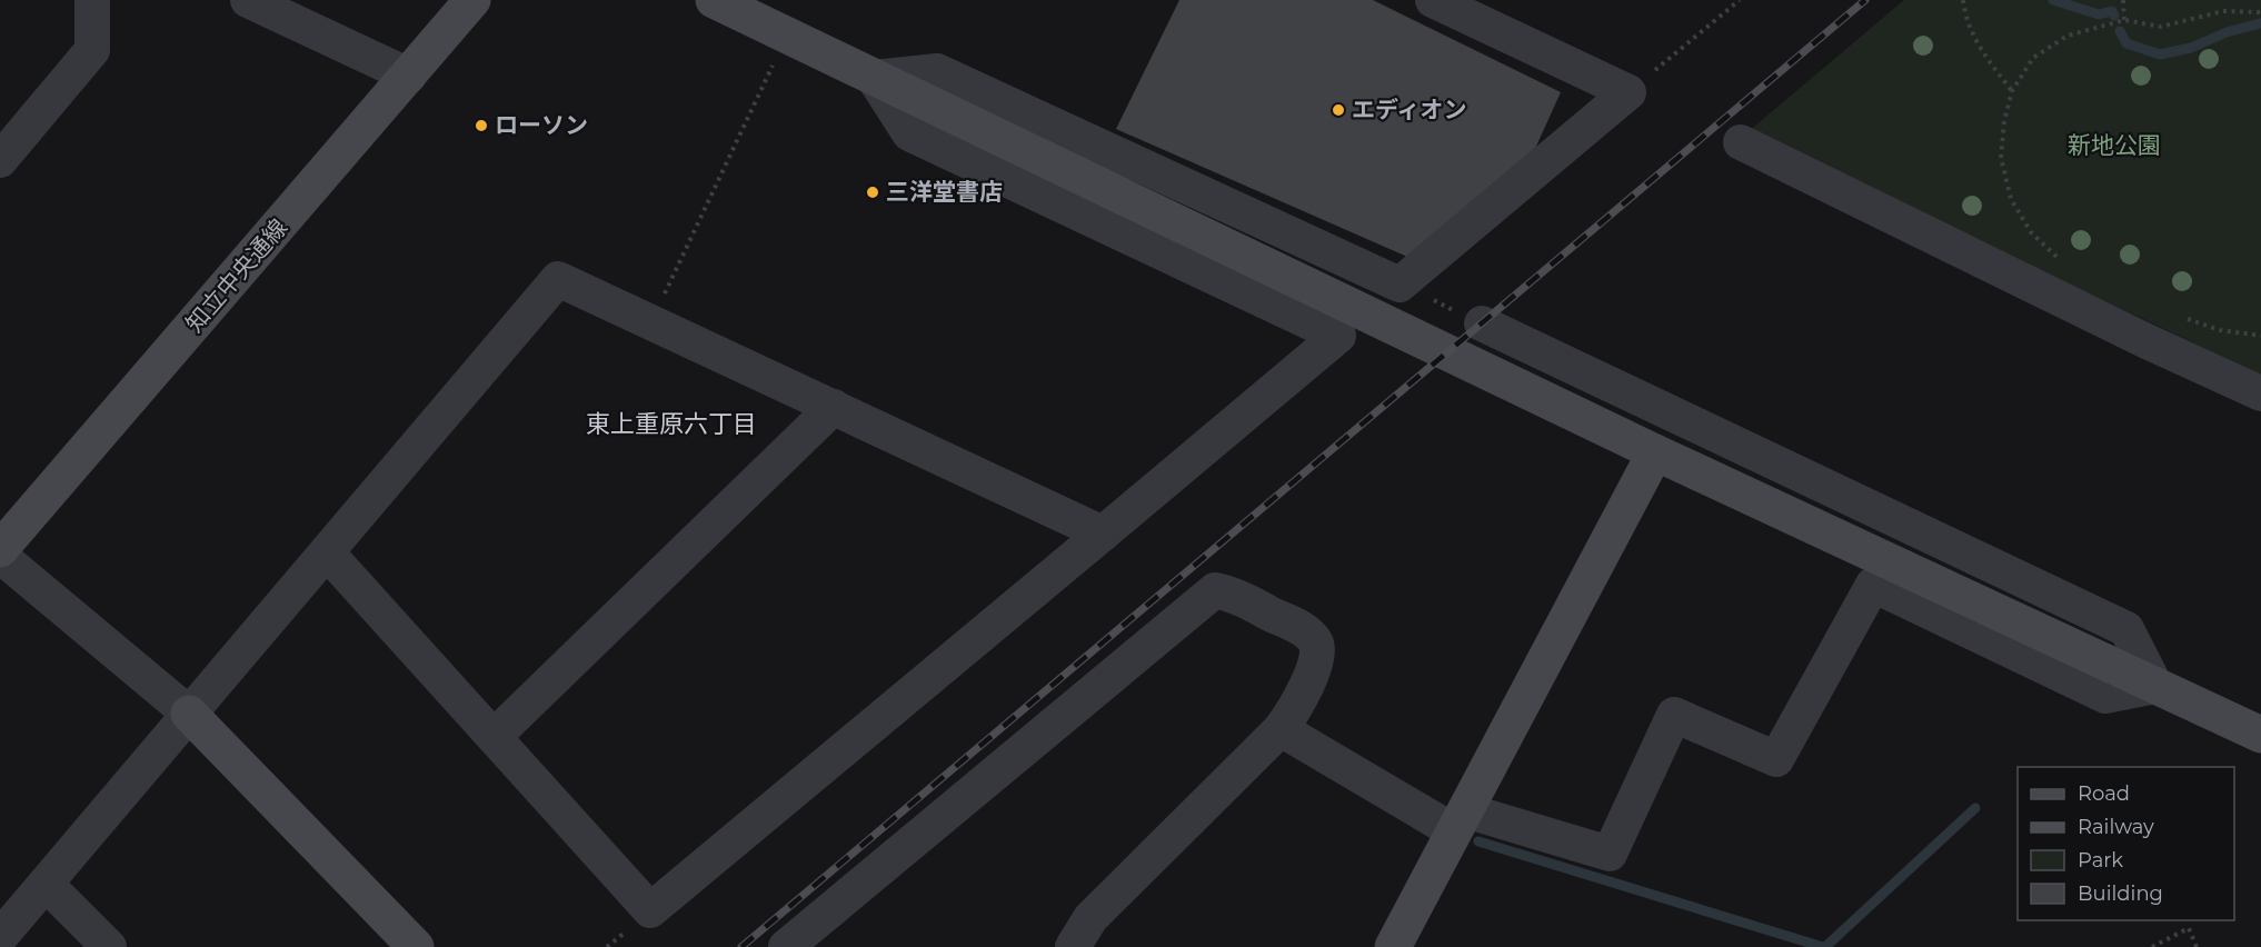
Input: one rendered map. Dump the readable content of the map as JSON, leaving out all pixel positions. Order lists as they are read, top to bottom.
{
  "streets": {
    "street": ["知立中央通線"]
  },
  "districts": ["東上重原六丁目"],
  "parks": ["新地公園"],
  "places": ["エディオン", "ローソン", "三洋堂書店"],
  "legend": [
    "Road",
    "Railway",
    "Park",
    "Building"
  ]
}
